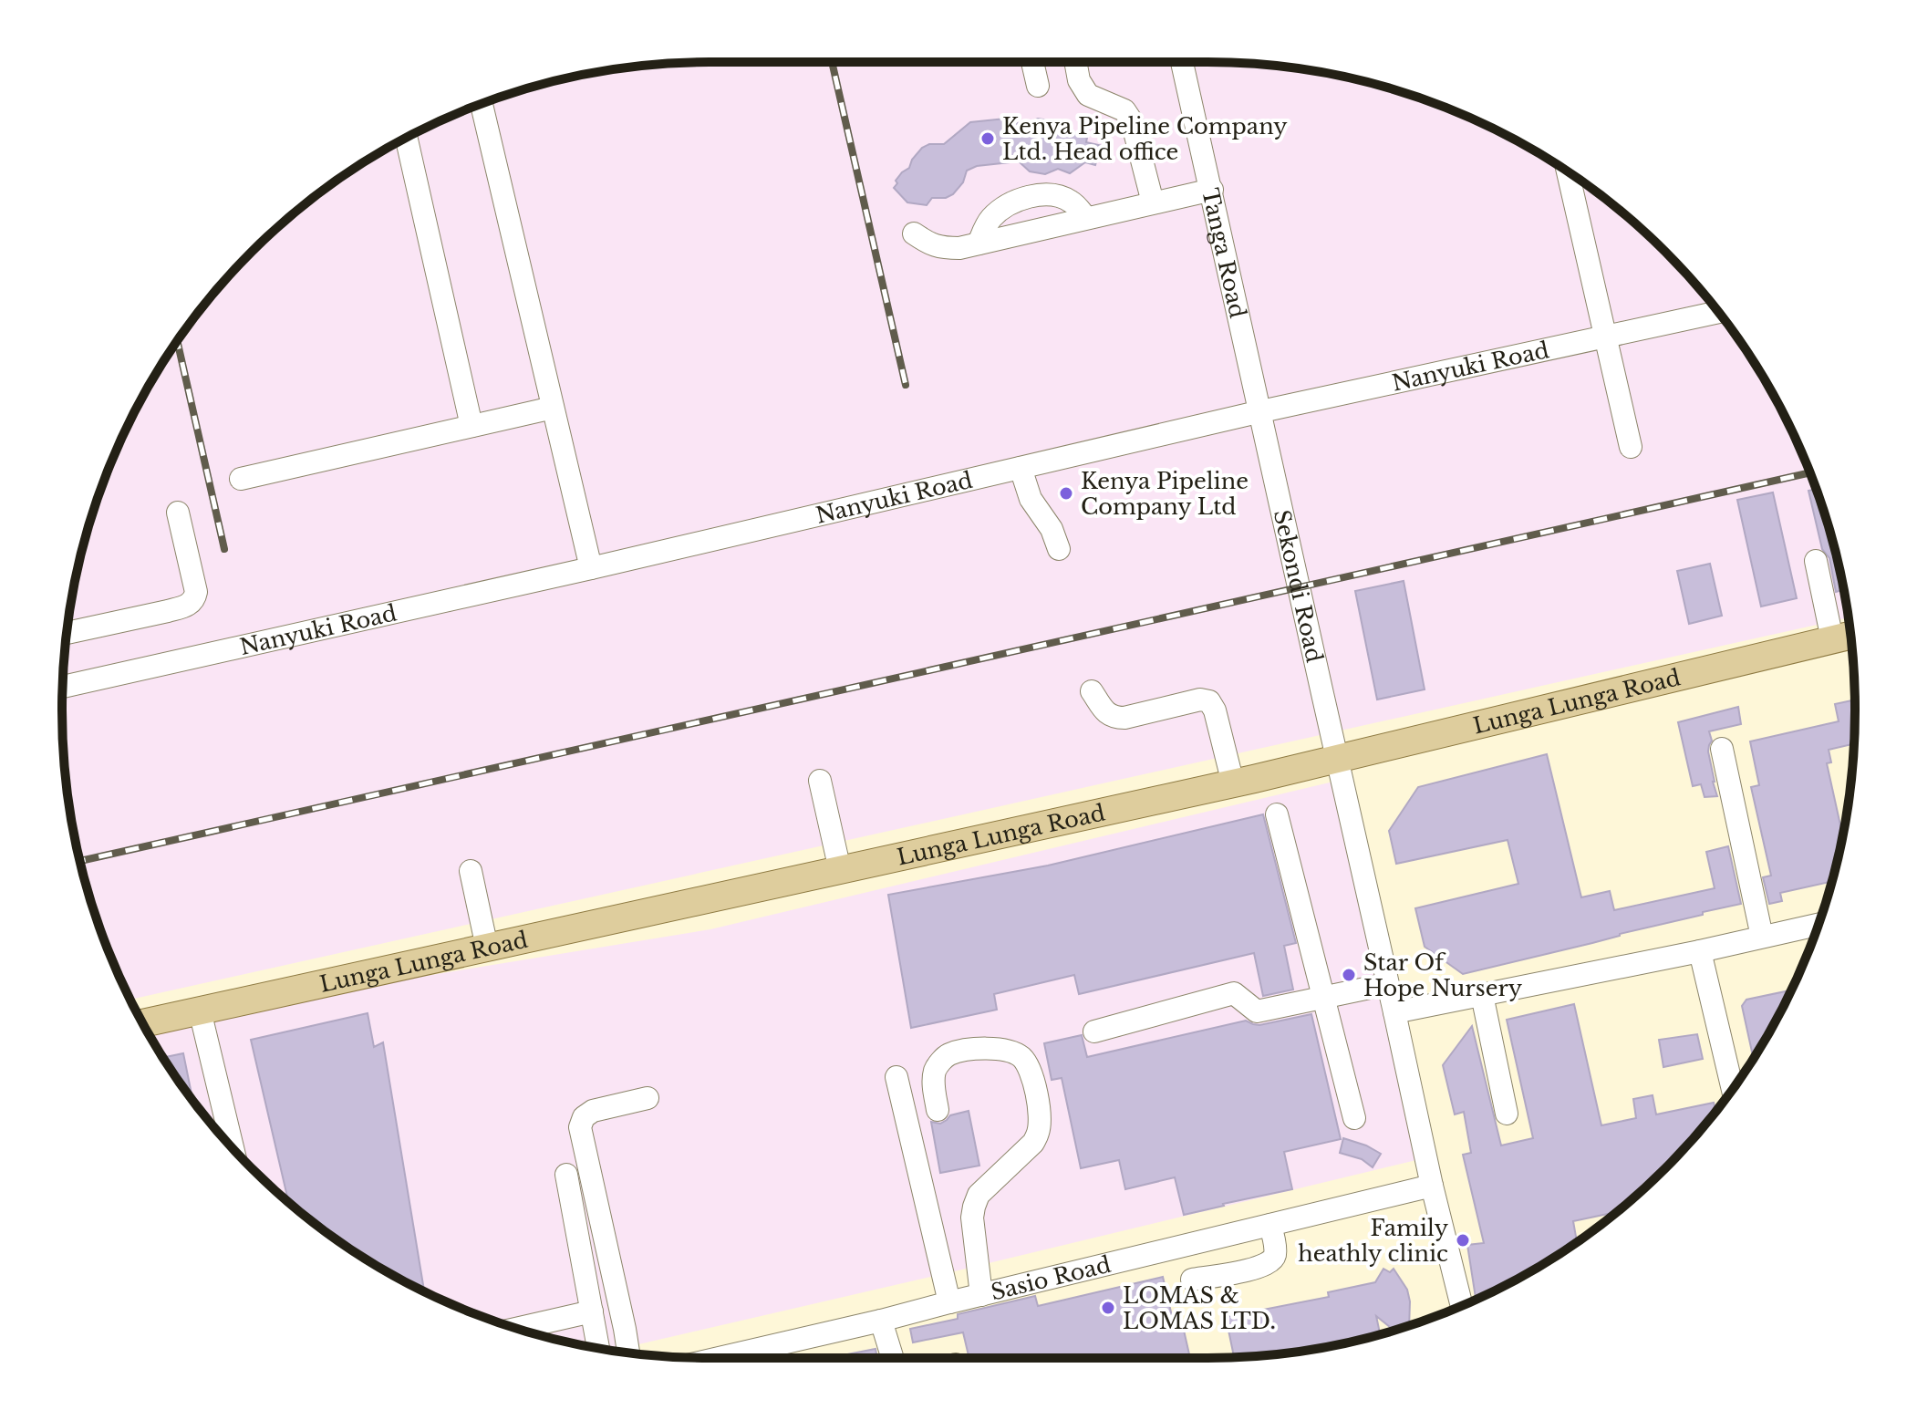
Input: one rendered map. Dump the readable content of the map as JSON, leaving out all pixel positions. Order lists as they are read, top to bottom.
{
  "streets": {
    "main road": ["Lunga Lunga Road"],
    "street": [
      "Tanga Road",
      "Nanyuki Road",
      "Sekondi Road",
      "Sasio Road"
    ]
  },
  "crossings": [
    ["Tanga Road", "Nanyuki Road"],
    ["Tanga Road", "Sekondi Road"],
    ["Nanyuki Road", "Sekondi Road"],
    ["Sekondi Road", "Lunga Lunga Road"],
    ["Sekondi Road", "Sasio Road"]
  ],
  "places": [
    "Kenya Pipeline Company Ltd. Head office",
    "Kenya Pipeline Company Ltd",
    "Star Of Hope Nursery",
    "Family heathly clinic",
    "LOMAS & LOMAS LTD."
  ]
}
